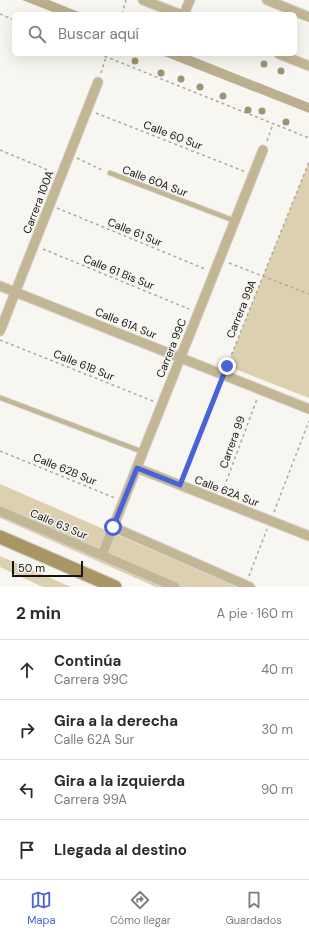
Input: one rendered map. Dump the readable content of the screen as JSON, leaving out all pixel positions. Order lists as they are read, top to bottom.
{
  "streets": {
    "street": [
      "Carrera 100A",
      "Calle 61A Sur",
      "Carrera 99C",
      "Calle 62A Sur",
      "Calle 63 Sur"
    ],
    "lane": ["Calle 60A Sur"],
    "path": [
      "Calle 60 Sur",
      "Calle 61 Sur",
      "Calle 61 Bis Sur",
      "Carrera 99A",
      "Calle 61B Sur",
      "Carrera 99",
      "Calle 62B Sur"
    ]
  },
  "crossings": [
    ["Calle 60 Sur", "Carrera 100A"],
    ["Calle 60 Sur", "Carrera 99C"],
    ["Calle 60A Sur", "Carrera 100A"],
    ["Calle 60A Sur", "Carrera 99C"],
    ["Carrera 100A", "Calle 61 Sur"],
    ["Carrera 100A", "Calle 61 Bis Sur"],
    ["Carrera 100A", "Calle 61A Sur"],
    ["Calle 61 Sur", "Carrera 99C"],
    ["Calle 61 Bis Sur", "Carrera 99C"],
    ["Carrera 99A", "Calle 61A Sur"],
    ["Carrera 99A", "Calle 62A Sur"],
    ["Calle 61A Sur", "Carrera 99C"],
    ["Calle 61A Sur", "Carrera 99"],
    ["Carrera 99C", "Calle 61B Sur"],
    ["Carrera 99C", "Calle 62B Sur"],
    ["Carrera 99C", "Calle 62A Sur"],
    ["Carrera 99C", "Calle 63 Sur"],
    ["Carrera 99", "Calle 62A Sur"]
  ],
  "scale_bar": "50 m",
  "page": {
    "search": "Buscar aquí",
    "scale": "50 m",
    "heading": ["2 min", "A pie · 160 m"],
    "list": [
      ["Continúa", "Carrera 99C", "40 m"],
      ["Gira a la derecha", "Calle 62A Sur", "30 m"],
      ["Gira a la izquierda", "Carrera 99A", "90 m"],
      "Llegada al destino"
    ],
    "nav": ["Mapa", "Cómo llegar", "Guardados"]
  }
}
